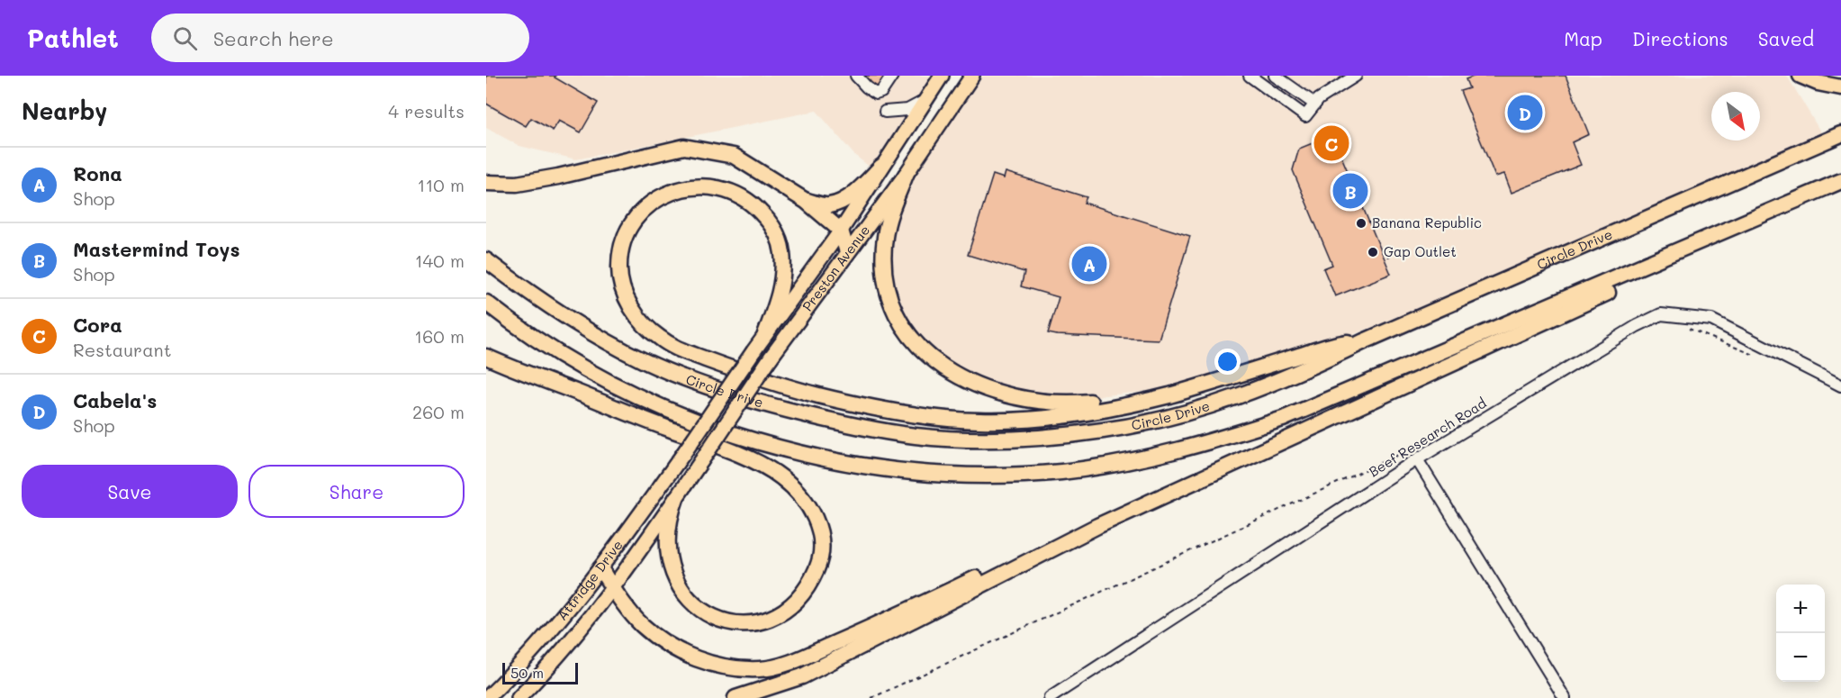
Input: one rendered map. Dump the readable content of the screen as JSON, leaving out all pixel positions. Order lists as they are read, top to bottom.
{
  "streets": {
    "highway": ["Circle Drive"],
    "main road": ["Preston Avenue", "Attridge Drive"],
    "street": ["Beef Research Road"]
  },
  "crossings": [
    ["Preston Avenue", "Attridge Drive"]
  ],
  "places": ["Banana Republic", "Gap Outlet"],
  "scale_bar": "50 m",
  "north": "bottom right",
  "page": {
    "header": "Pathlet",
    "search": "Search here",
    "nav": ["Map", "Directions", "Saved"],
    "heading": ["Nearby", "4 results"],
    "pins": [
      "D",
      "C",
      "B",
      "A"
    ],
    "list": [
      {
        "mark": "A",
        "name": "Rona",
        "note": "Shop",
        "value": "110 m"
      },
      {
        "mark": "B",
        "name": "Mastermind Toys",
        "note": "Shop",
        "value": "140 m"
      },
      {
        "mark": "C",
        "name": "Cora",
        "note": "Restaurant",
        "value": "160 m"
      },
      {
        "mark": "D",
        "name": "Cabela's",
        "note": "Shop",
        "value": "260 m"
      }
    ],
    "buttons": ["Save", "Share"],
    "map_buttons": ["+", "−"],
    "scale": "50 m"
  }
}
